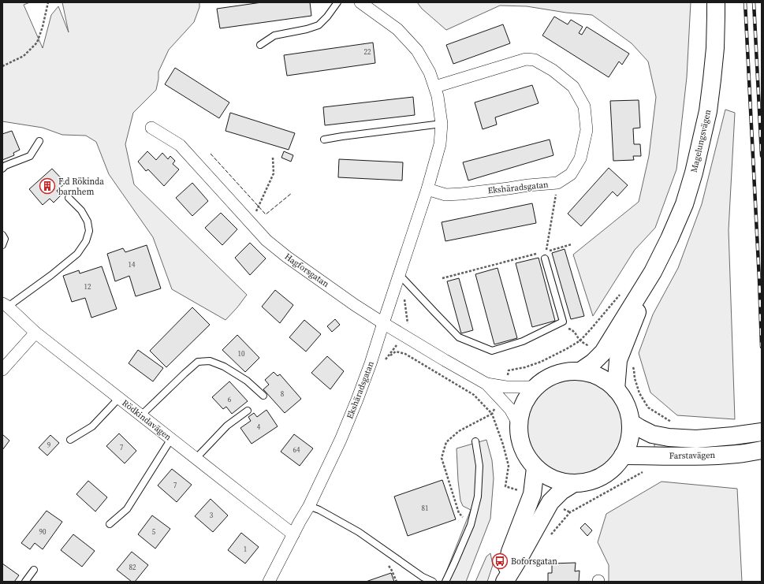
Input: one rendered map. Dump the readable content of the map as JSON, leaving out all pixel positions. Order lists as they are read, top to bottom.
{
  "streets": {
    "main road": ["Magelungsvägen", "Farstavägen"],
    "street": ["Ekshäradsgatan", "Hagforsgatan", "Rödkindavägen"]
  },
  "crossings": [
    ["Magelungsvägen", "Hagforsgatan"],
    ["Magelungsvägen", "Farstavägen"],
    ["Ekshäradsgatan", "Hagforsgatan"],
    ["Ekshäradsgatan", "Rödkindavägen"],
    ["Hagforsgatan", "Farstavägen"]
  ],
  "places": {
    "building": ["F.d Rökinda barnhem"],
    "bus stop": ["Boforsgatan"]
  },
  "house_numbers": [
    "22",
    "14",
    "12",
    "10",
    "8",
    "6",
    "4",
    "9",
    "7",
    "64",
    "7",
    "81",
    "3",
    "90",
    "5",
    "1",
    "82"
  ]
}
